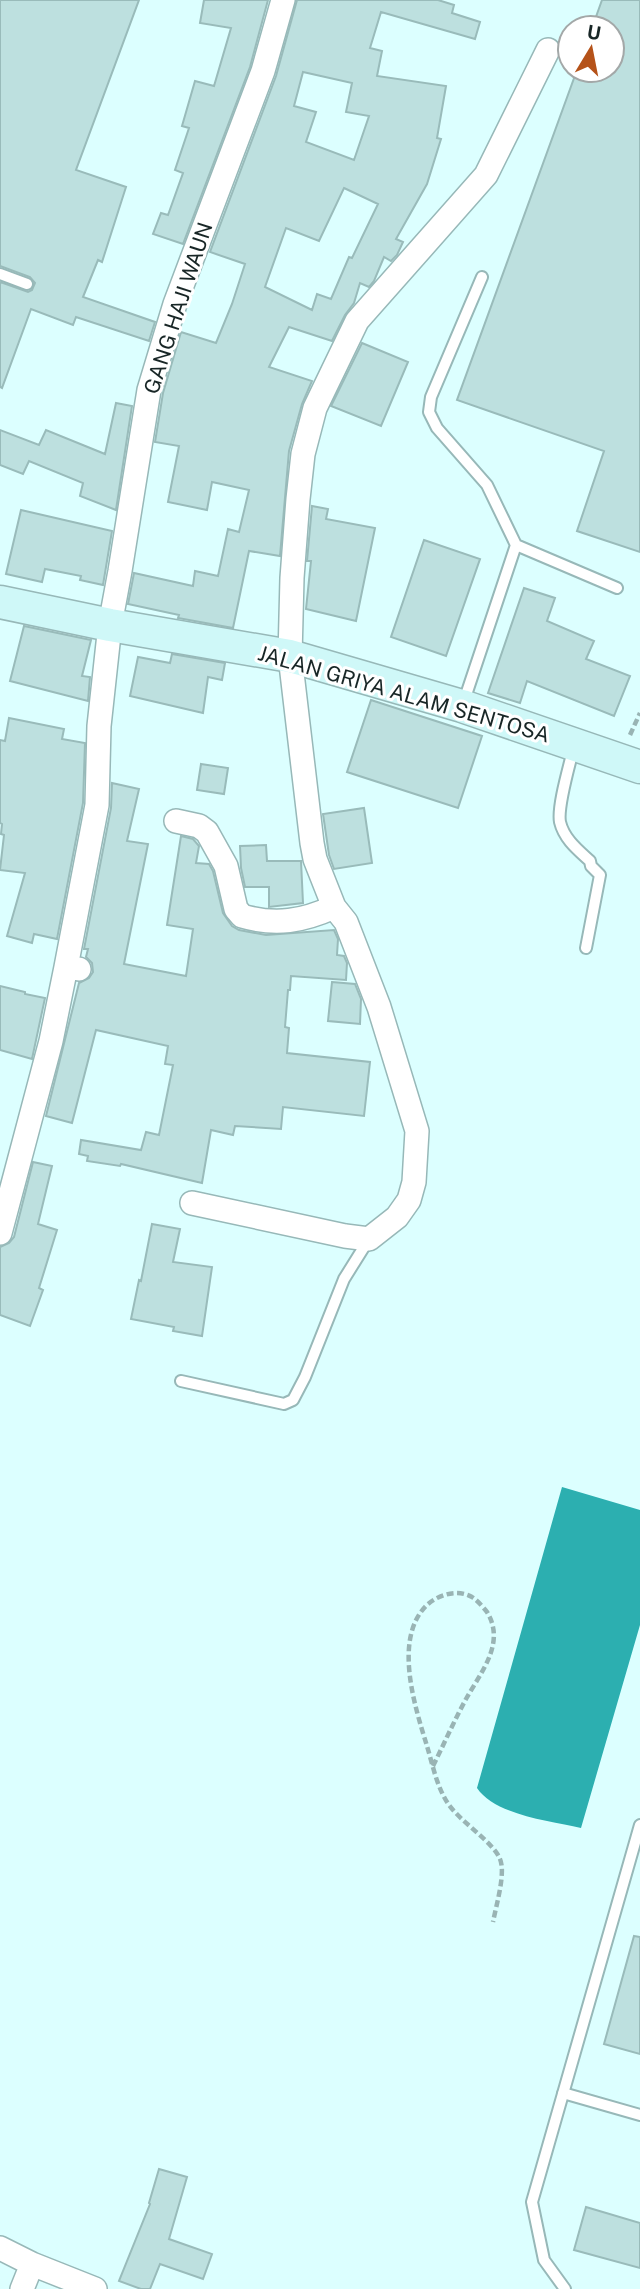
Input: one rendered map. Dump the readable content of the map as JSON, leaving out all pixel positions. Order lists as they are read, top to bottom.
{
  "streets": {
    "street": ["GANG HAJI WAUN", "JALAN GRIYA ALAM SENTOSA"]
  },
  "crossings": [
    ["GANG HAJI WAUN", "JALAN GRIYA ALAM SENTOSA"]
  ],
  "north": "top"
}
